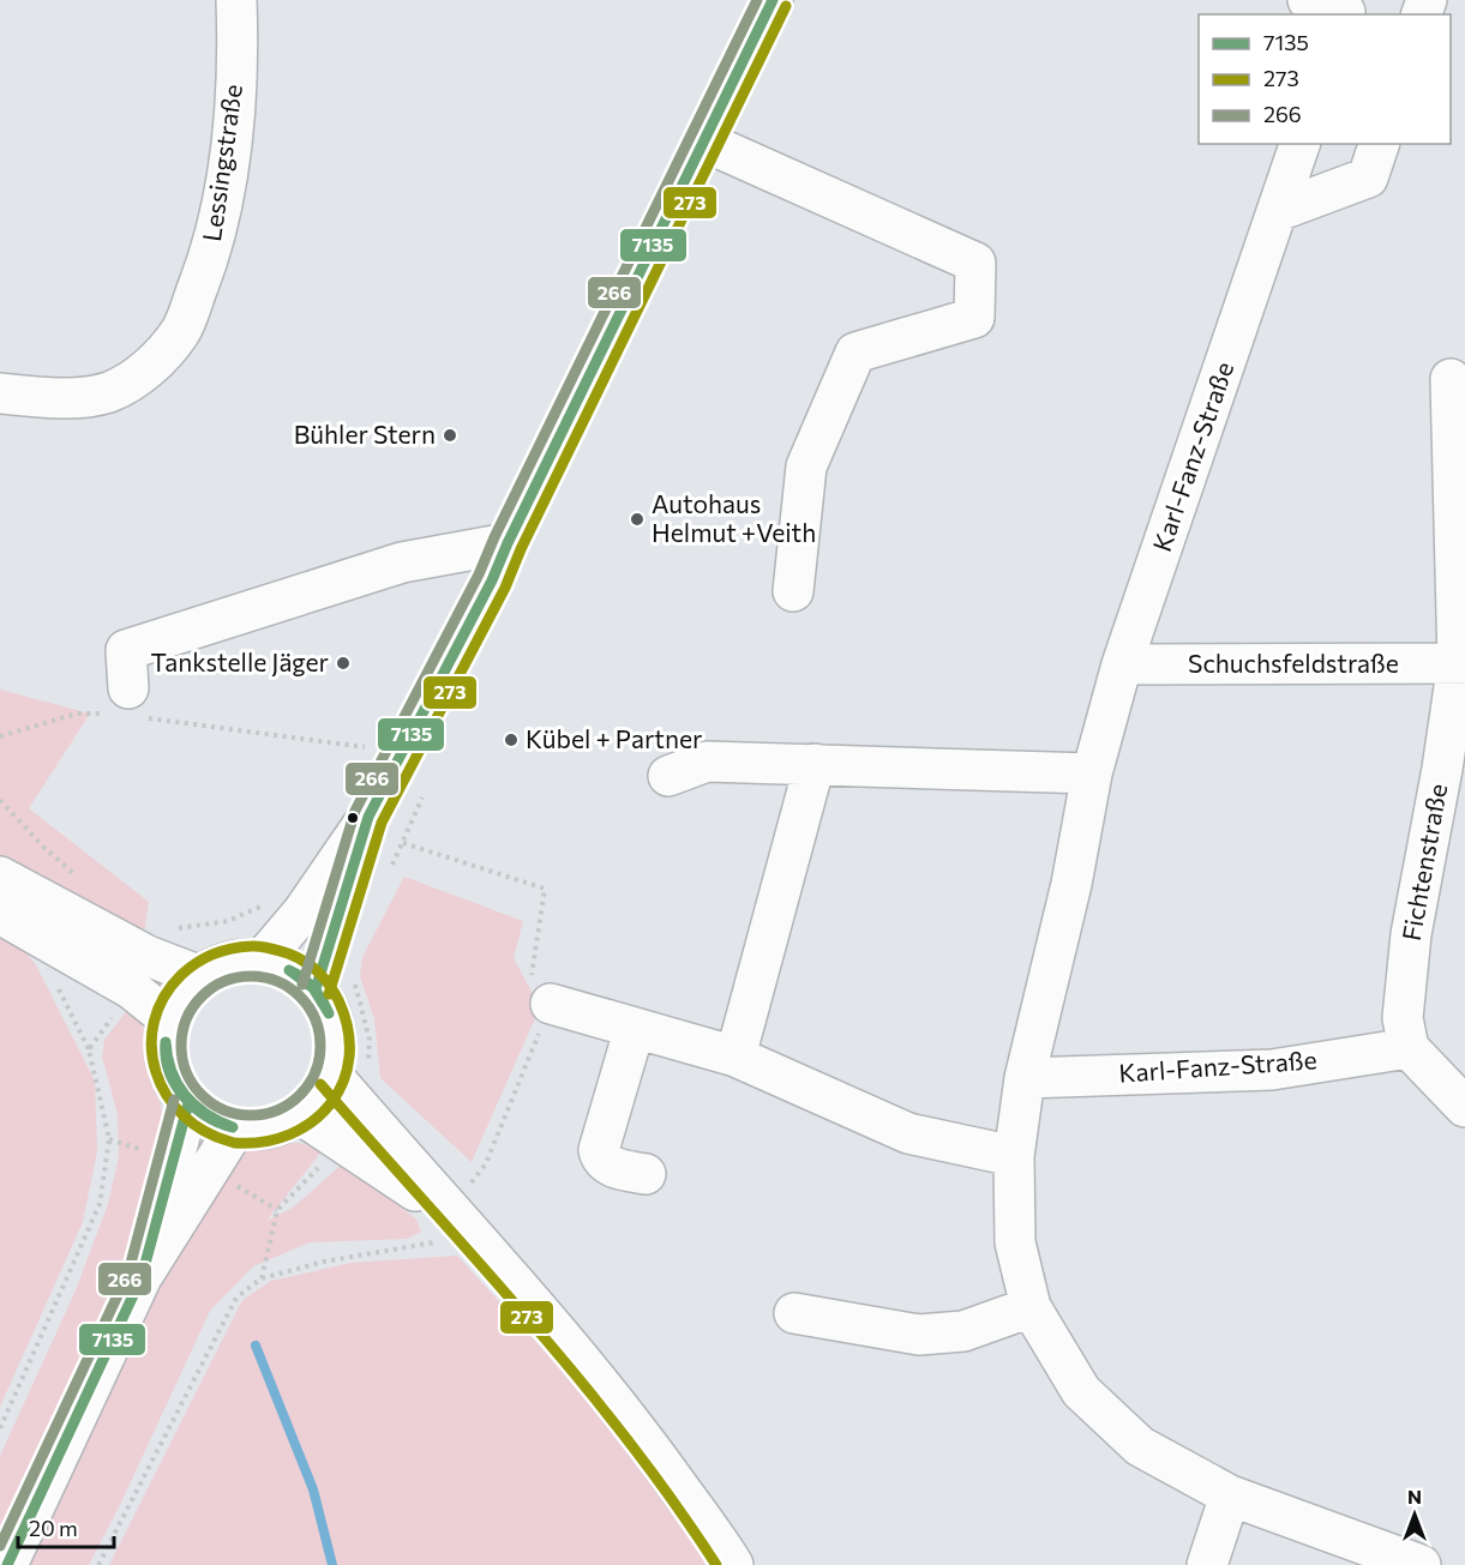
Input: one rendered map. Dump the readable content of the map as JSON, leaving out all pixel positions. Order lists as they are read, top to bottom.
{
  "streets": {
    "street": [
      "Lessingstraße",
      "Karl-Fanz-Straße",
      "Schuchsfeldstraße",
      "Fichtenstraße"
    ]
  },
  "crossings": [
    ["Karl-Fanz-Straße", "Schuchsfeldstraße"],
    ["Karl-Fanz-Straße", "Fichtenstraße"],
    ["Schuchsfeldstraße", "Fichtenstraße"]
  ],
  "places": [
    "Bühler Stern",
    "Autohaus Helmut +Veith",
    "Tankstelle Jäger",
    "Kübel + Partner"
  ],
  "lines": ["transit line 7135", "transit line 266", "transit line 273"],
  "legend": ["7135", "273", "266"],
  "scale_bar": "20 m",
  "north": "top"
}
